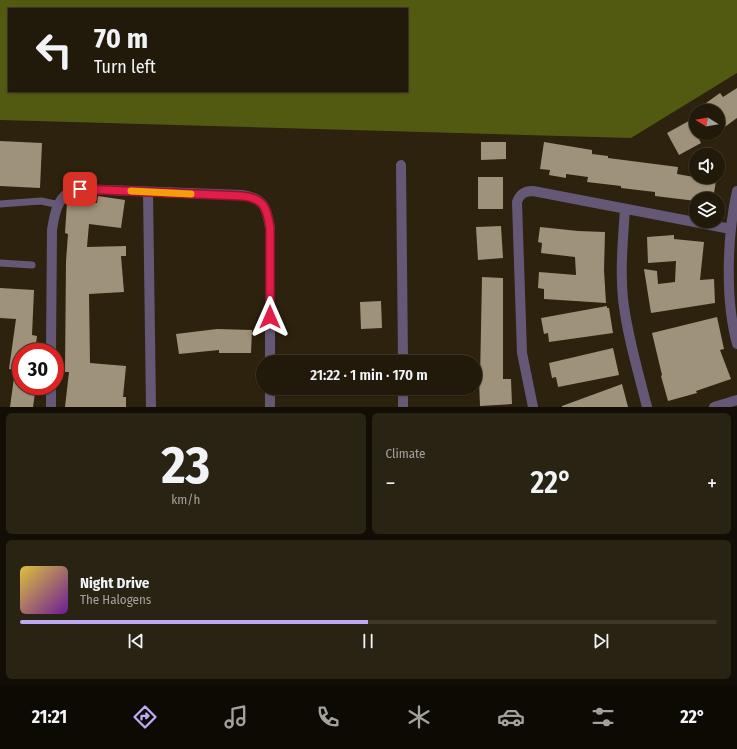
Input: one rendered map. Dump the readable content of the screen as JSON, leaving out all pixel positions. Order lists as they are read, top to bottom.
{
  "north": "left",
  "page": {
    "turn": ["70 m", "Turn left"],
    "limit": "30",
    "trip": "21:22 · 1 min · 170 m",
    "tile": [
      ["23", "km/h"],
      "Climate"
    ],
    "heat": ["−", "22°", "+"],
    "song": ["Night Drive", "The Halogens"],
    "tabs": ["21:21", "22°"]
  }
}
